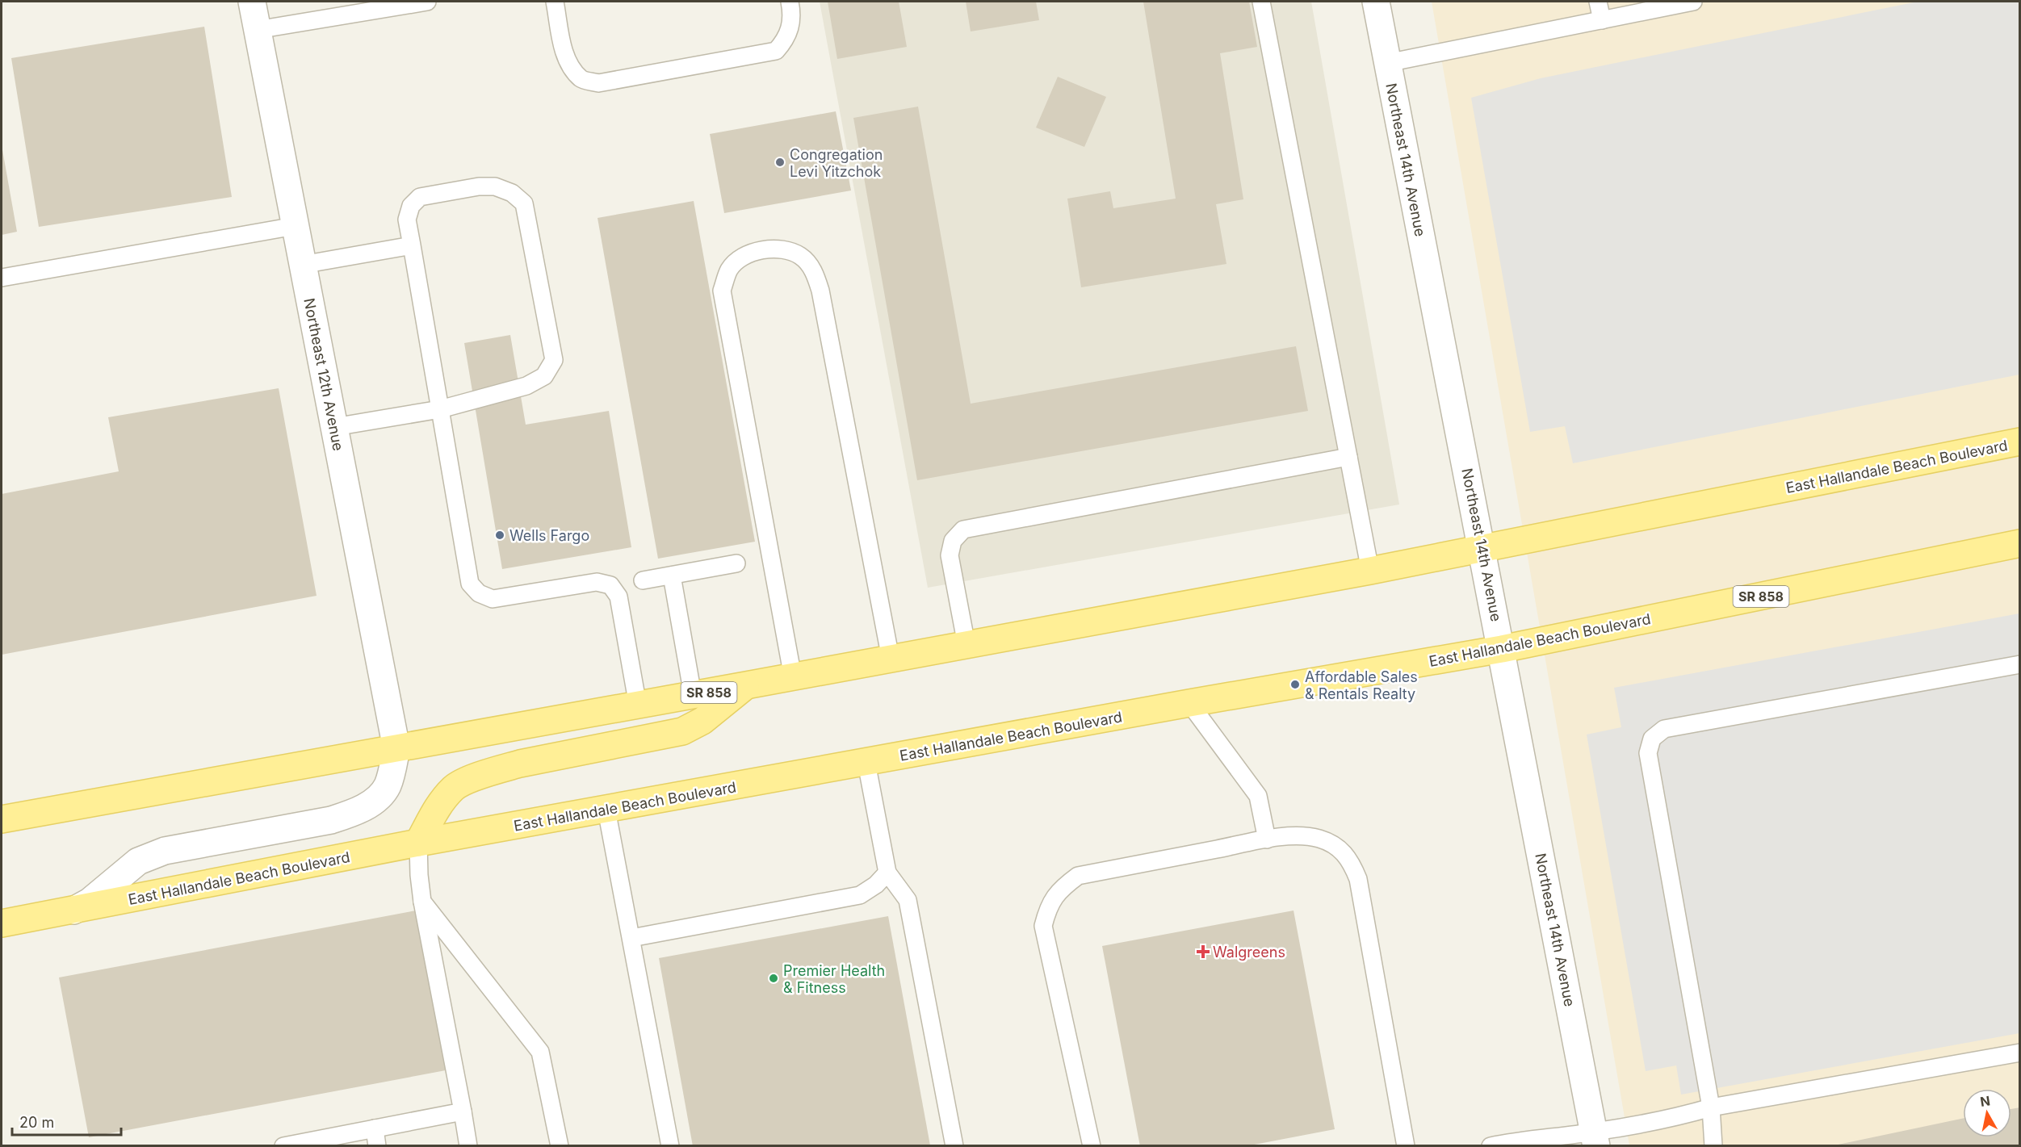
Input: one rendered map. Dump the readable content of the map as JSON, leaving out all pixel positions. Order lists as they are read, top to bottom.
{
  "streets": {
    "main road": ["East Hallandale Beach Boulevard", "SR 858"],
    "street": ["Northeast 14th Avenue", "Northeast 12th Avenue"]
  },
  "crossings": [
    ["Northeast 14th Avenue", "East Hallandale Beach Boulevard"],
    ["Northeast 12th Avenue", "East Hallandale Beach Boulevard"]
  ],
  "places": {
    "other": [
      "Congregation Levi Yitzchok",
      "Wells Fargo",
      "Affordable Sales & Rentals Realty",
      "Premier Health & Fitness"
    ],
    "health": ["Walgreens"]
  },
  "scale_bar": "20 m",
  "north": "top"
}
